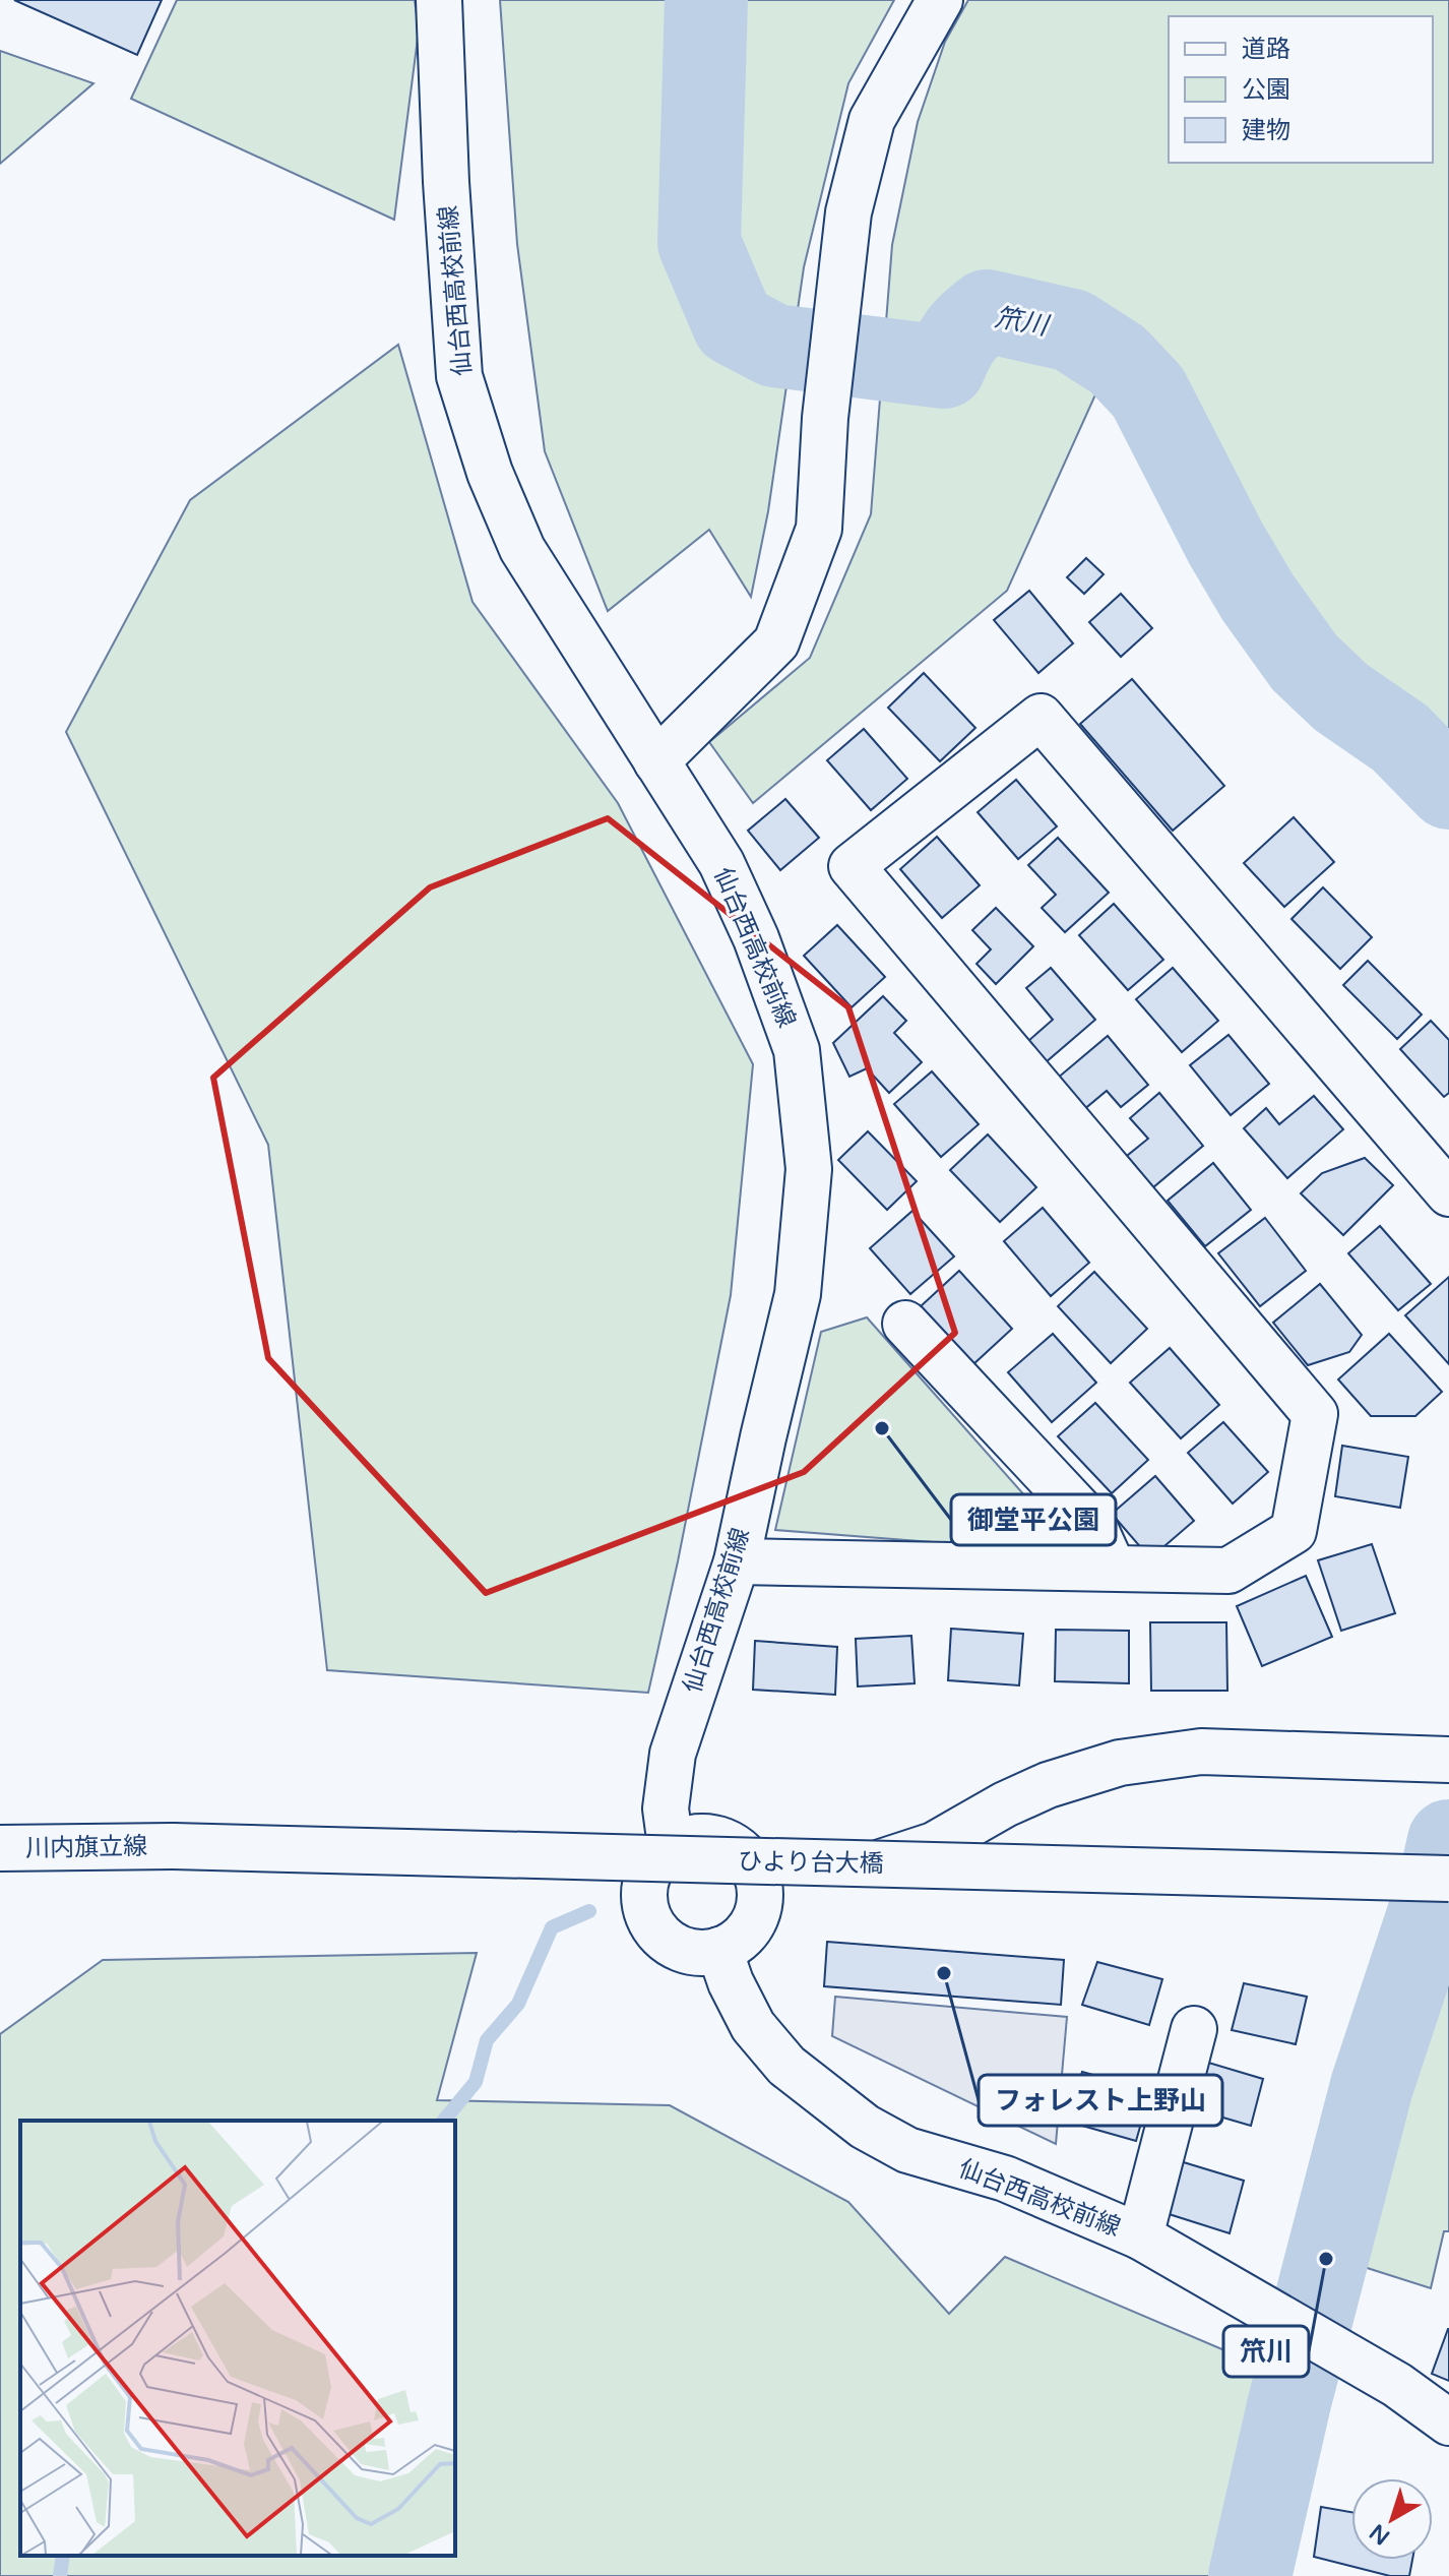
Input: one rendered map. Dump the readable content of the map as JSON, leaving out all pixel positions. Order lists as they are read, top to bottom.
{
  "streets": {
    "street": ["仙台西高校前線", "川内旗立線", "ひより台大橋"]
  },
  "crossings": [
    ["川内旗立線", "ひより台大橋"]
  ],
  "water": ["笊川"],
  "places": ["御堂平公園", "フォレスト上野山", "笊川"],
  "legend": ["道路", "公園", "建物"],
  "north": "bottom left"
}
